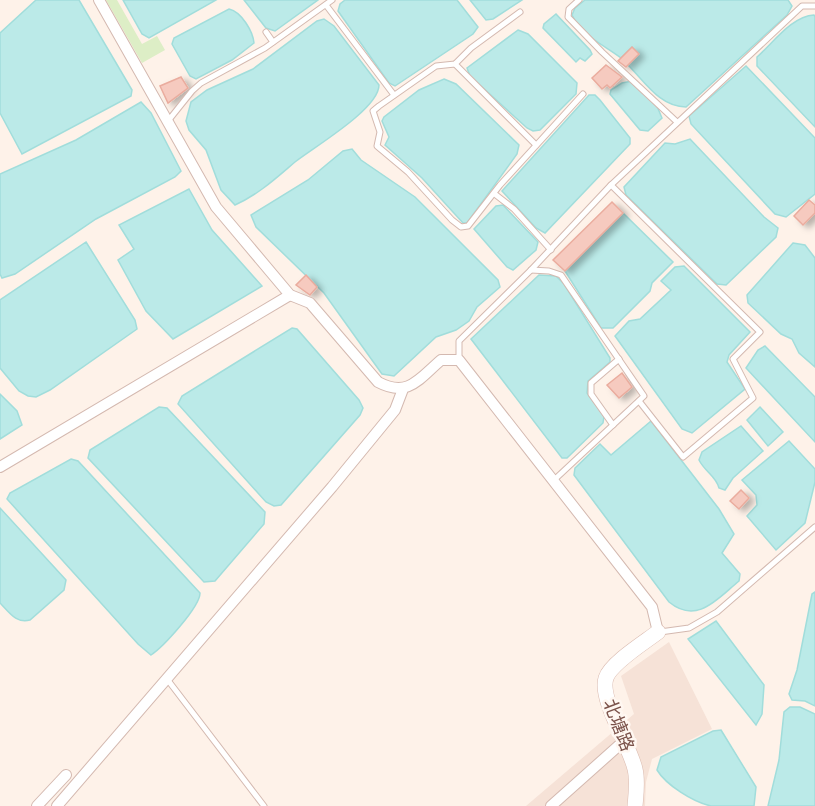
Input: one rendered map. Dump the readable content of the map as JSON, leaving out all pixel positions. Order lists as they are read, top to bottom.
{
  "streets": {
    "street": ["北塘路"]
  }
}
